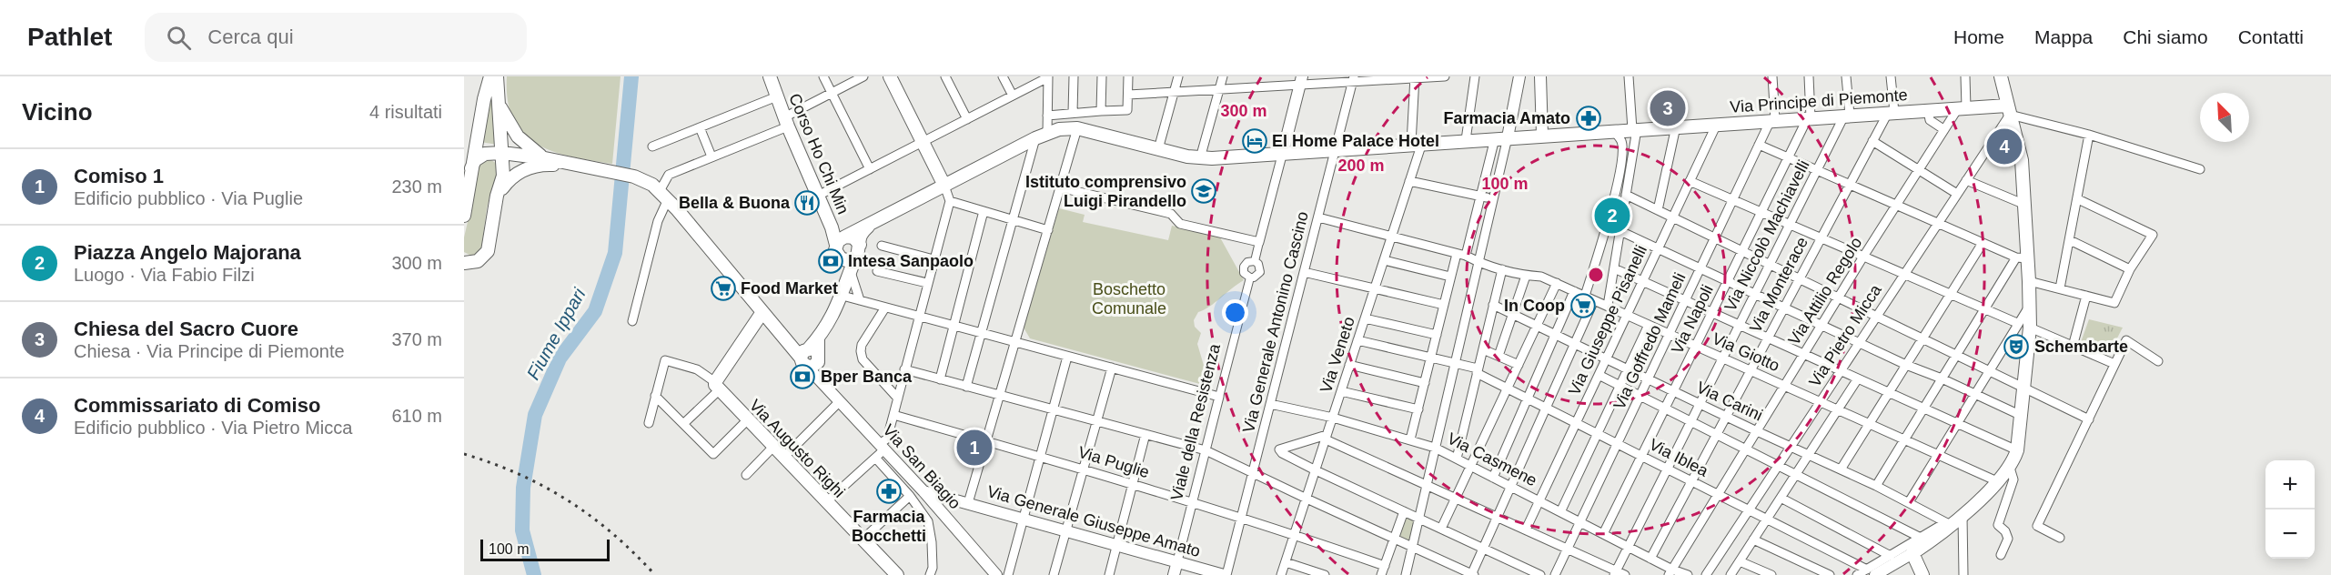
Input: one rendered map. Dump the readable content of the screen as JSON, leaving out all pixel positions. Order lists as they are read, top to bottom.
{
  "streets": {
    "main road": ["Via Principe di Piemonte", "Corso Ho Chi Min", "Via Augusto Righi"],
    "street": [
      "Via Niccolò Machiavelli",
      "Via Monterace",
      "Via Attilio Regolo",
      "Via Napoli",
      "Via Giuseppe Pisanelli",
      "Via Generale Antonino Cascino",
      "Via Pietro Micca",
      "Via Goffredo Mameli",
      "Via Giotto",
      "Via Veneto",
      "Via Carini",
      "Viale della Resistenza",
      "Via Iblea",
      "Via Casmene",
      "Via Puglie",
      "Via San Biagio",
      "Via Generale Giuseppe Amato"
    ]
  },
  "crossings": [
    ["Via Principe di Piemonte", "Via Niccolò Machiavelli"],
    ["Via Principe di Piemonte", "Via Monterace"],
    ["Via Principe di Piemonte", "Via Attilio Regolo"],
    ["Via Principe di Piemonte", "Via Napoli"],
    ["Via Principe di Piemonte", "Via Giuseppe Pisanelli"],
    ["Via Principe di Piemonte", "Via Generale Antonino Cascino"],
    ["Via Principe di Piemonte", "Via Pietro Micca"],
    ["Via Principe di Piemonte", "Via Goffredo Mameli"],
    ["Via Principe di Piemonte", "Via Veneto"],
    ["Via Principe di Piemonte", "Viale della Resistenza"],
    ["Via Niccolò Machiavelli", "Via Giotto"],
    ["Via Niccolò Machiavelli", "Via Carini"],
    ["Via Niccolò Machiavelli", "Via Iblea"],
    ["Via Niccolò Machiavelli", "Via Casmene"],
    ["Via Monterace", "Via Giotto"],
    ["Via Monterace", "Via Carini"],
    ["Via Monterace", "Via Iblea"],
    ["Via Monterace", "Via Casmene"],
    ["Via Attilio Regolo", "Via Giotto"],
    ["Via Attilio Regolo", "Via Carini"],
    ["Via Attilio Regolo", "Via Iblea"],
    ["Via Attilio Regolo", "Via Casmene"],
    ["Via Napoli", "Via Giotto"],
    ["Via Napoli", "Via Carini"],
    ["Via Napoli", "Via Iblea"],
    ["Via Napoli", "Via Casmene"],
    ["Via Giuseppe Pisanelli", "Via Giotto"],
    ["Via Giuseppe Pisanelli", "Via Carini"],
    ["Via Giuseppe Pisanelli", "Via Iblea"],
    ["Via Giuseppe Pisanelli", "Via Casmene"],
    ["Via Generale Antonino Cascino", "Via Giotto"],
    ["Via Generale Antonino Cascino", "Via Casmene"],
    ["Via Generale Antonino Cascino", "Via Puglie"],
    ["Via Generale Antonino Cascino", "Via Generale Giuseppe Amato"],
    ["Via Pietro Micca", "Via Giotto"],
    ["Via Pietro Micca", "Via Carini"],
    ["Via Pietro Micca", "Via Iblea"],
    ["Via Goffredo Mameli", "Via Giotto"],
    ["Via Goffredo Mameli", "Via Carini"],
    ["Via Goffredo Mameli", "Via Iblea"],
    ["Via Goffredo Mameli", "Via Casmene"],
    ["Via Giotto", "Via Veneto"],
    ["Via Veneto", "Via Iblea"],
    ["Via Veneto", "Via Casmene"],
    ["Via Veneto", "Via Puglie"],
    ["Viale della Resistenza", "Via Puglie"],
    ["Viale della Resistenza", "Via Generale Giuseppe Amato"],
    ["Via San Biagio", "Via Generale Giuseppe Amato"]
  ],
  "water": ["Fiume Ippari"],
  "parks": ["Boschetto Comunale"],
  "places": {
    "pharmacy": ["Farmacia Amato", "Farmacia Bocchetti"],
    "hotel": ["El Home Palace Hotel"],
    "school or university": ["Istituto comprensivo Luigi Pirandello"],
    "restaurant": ["Bella & Buona"],
    "bank": ["Intesa Sanpaolo", "Bper Banca"],
    "supermarket": ["Food Market", "In Coop"],
    "theatre": ["Schembarte"]
  },
  "scale_bar": "100 m",
  "north": "top left",
  "page": {
    "header": "Pathlet",
    "search": "Cerca qui",
    "nav": [
      "Home",
      "Mappa",
      "Chi siamo",
      "Contatti"
    ],
    "heading": ["Vicino", "4 risultati"],
    "pins": [
      "3",
      "4",
      "2",
      "1"
    ],
    "list": [
      {
        "mark": "1",
        "name": "Comiso 1",
        "note": "Edificio pubblico · Via Puglie",
        "value": "230 m"
      },
      {
        "mark": "2",
        "name": "Piazza Angelo Majorana",
        "note": "Luogo · Via Fabio Filzi",
        "value": "300 m"
      },
      {
        "mark": "3",
        "name": "Chiesa del Sacro Cuore",
        "note": "Chiesa · Via Principe di Piemonte",
        "value": "370 m"
      },
      {
        "mark": "4",
        "name": "Commissariato di Comiso",
        "note": "Edificio pubblico · Via Pietro Micca",
        "value": "610 m"
      }
    ],
    "map_buttons": ["+", "−"],
    "scale": "100 m"
  },
  "rings": ["300 m", "200 m", "100 m"]
}
